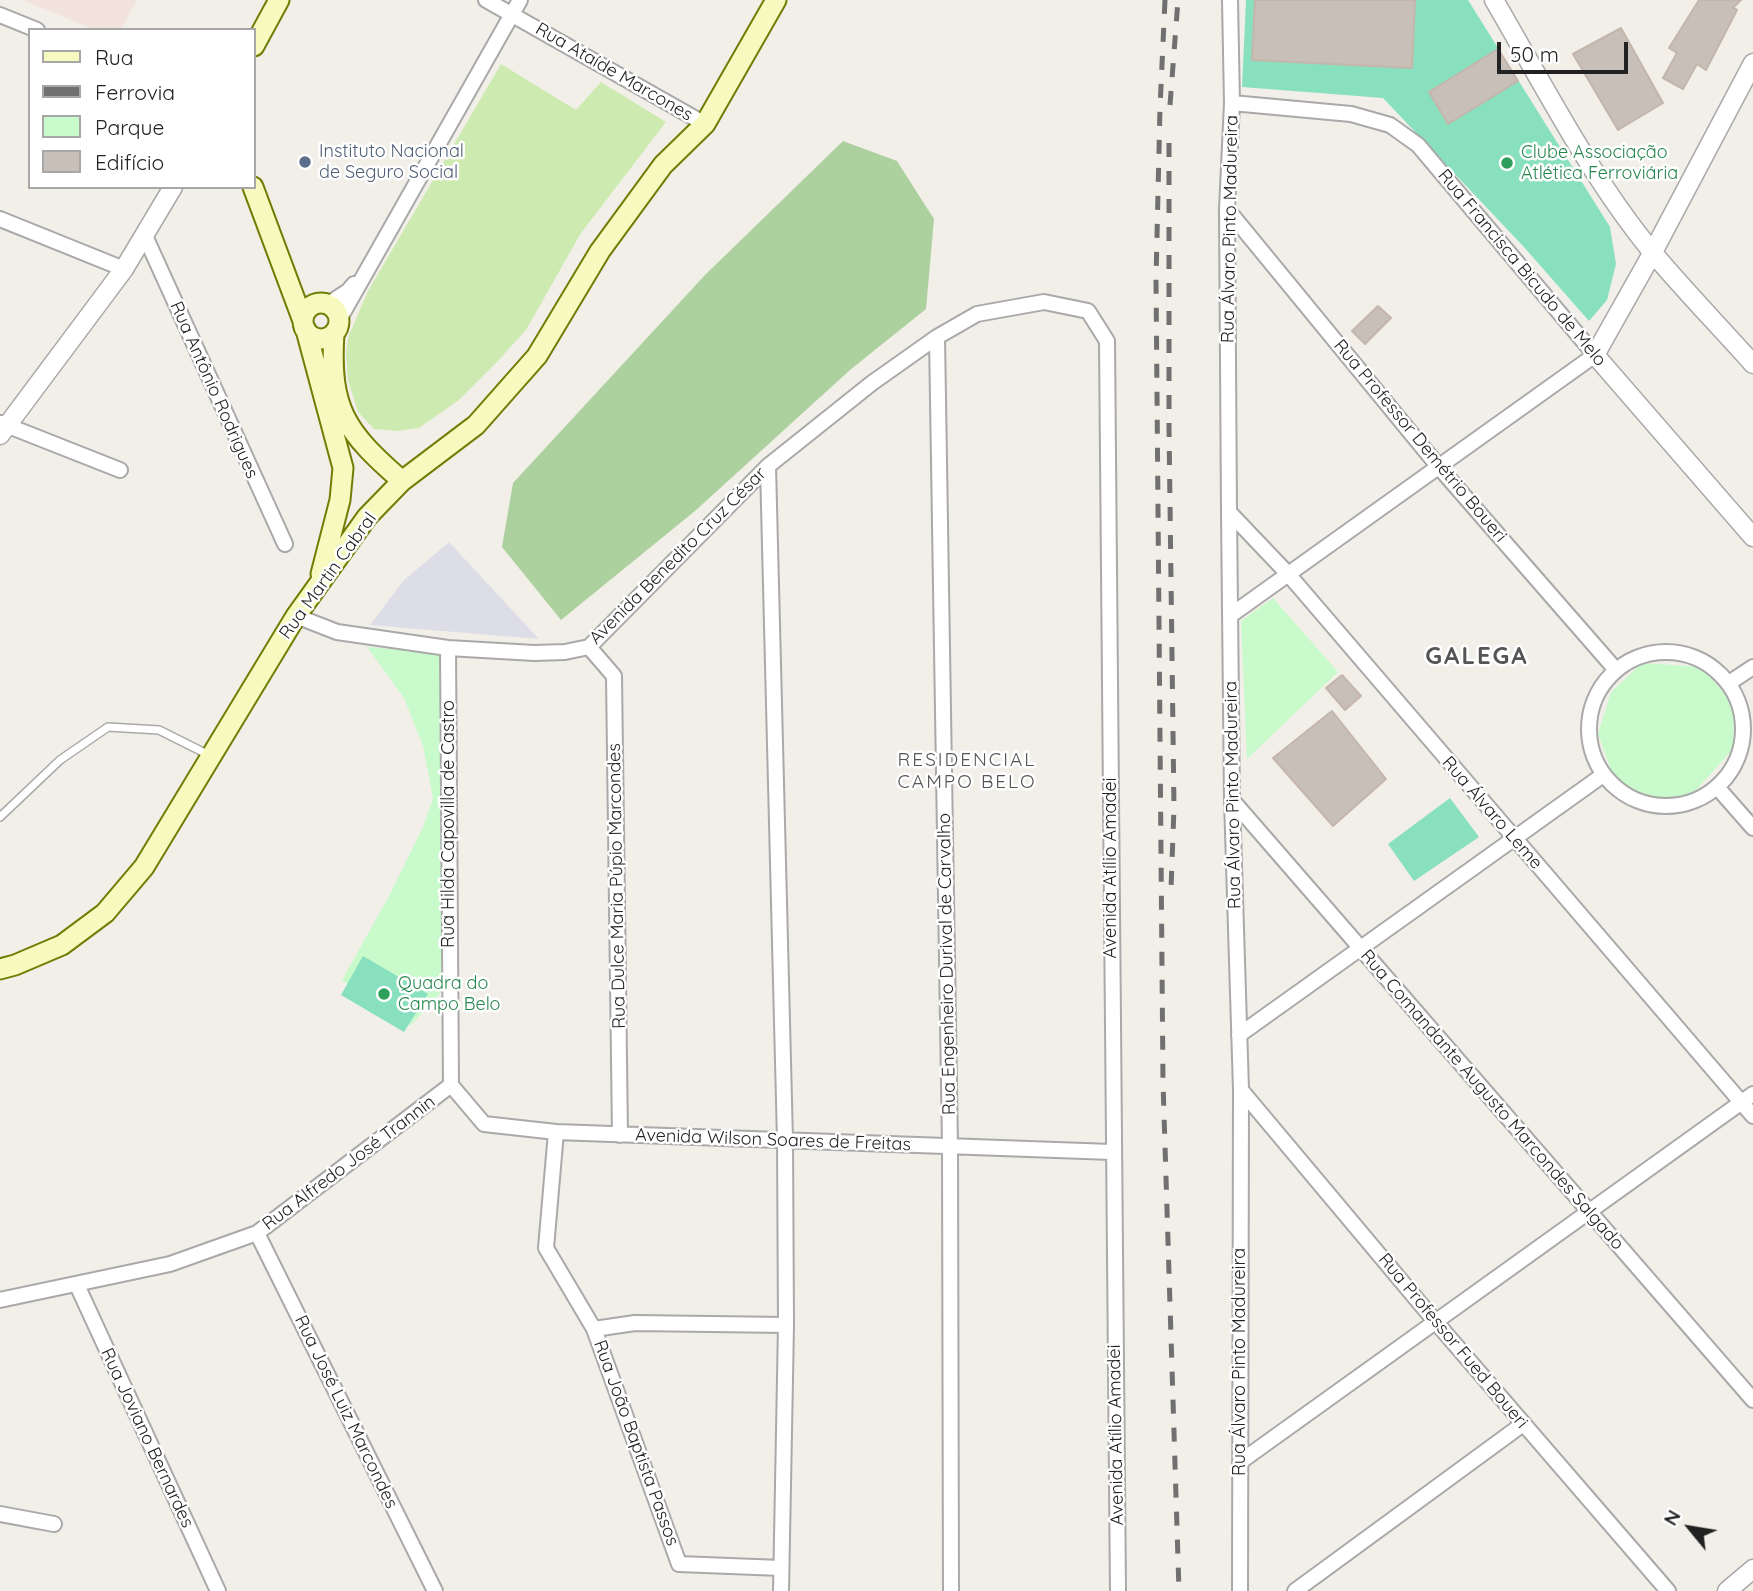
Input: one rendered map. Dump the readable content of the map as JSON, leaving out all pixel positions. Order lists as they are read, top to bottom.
{
  "streets": {
    "main road": ["Rua Martin Cabral"],
    "street": [
      "Rua Ataíde Marcones",
      "Rua Álvaro Pinto Madureira",
      "Rua Francisca Bicudo de Melo",
      "Rua Antônio Rodrigues",
      "Rua Professor Demétrio Boueri",
      "Avenida Benedito Cruz César",
      "Rua Álvaro Leme",
      "Rua Hilda Capovilla de Castro",
      "Avenida Atílio Amadei",
      "Rua Dulce Maria Púpio Marcondes",
      "Rua Engenheiro Durival de Carvalho",
      "Rua Comandante Augusto Marcondes Salgado",
      "Avenida Wilson Soares de Freitas",
      "Rua Alfredo José Trannin",
      "Rua Professor Fued Boueri",
      "Rua José Luiz Marcondes",
      "Rua Joviano Bernardes",
      "Rua João Baptista Passos"
    ]
  },
  "crossings": [
    ["Rua Ataíde Marcones", "Rua Martin Cabral"],
    ["Rua Álvaro Pinto Madureira", "Rua Francisca Bicudo de Melo"],
    ["Rua Álvaro Pinto Madureira", "Rua Professor Demétrio Boueri"],
    ["Rua Álvaro Pinto Madureira", "Rua Álvaro Leme"],
    ["Rua Álvaro Pinto Madureira", "Rua Comandante Augusto Marcondes Salgado"],
    ["Rua Álvaro Pinto Madureira", "Rua Professor Fued Boueri"],
    ["Avenida Benedito Cruz César", "Rua Martin Cabral"],
    ["Avenida Benedito Cruz César", "Rua Hilda Capovilla de Castro"],
    ["Avenida Benedito Cruz César", "Avenida Atílio Amadei"],
    ["Avenida Benedito Cruz César", "Rua Dulce Maria Púpio Marcondes"],
    ["Avenida Benedito Cruz César", "Rua Engenheiro Durival de Carvalho"],
    ["Rua Hilda Capovilla de Castro", "Avenida Wilson Soares de Freitas"],
    ["Rua Hilda Capovilla de Castro", "Rua Alfredo José Trannin"],
    ["Avenida Atílio Amadei", "Rua Engenheiro Durival de Carvalho"],
    ["Avenida Atílio Amadei", "Avenida Wilson Soares de Freitas"],
    ["Rua Dulce Maria Púpio Marcondes", "Avenida Wilson Soares de Freitas"],
    ["Rua Engenheiro Durival de Carvalho", "Avenida Wilson Soares de Freitas"],
    ["Avenida Wilson Soares de Freitas", "Rua Alfredo José Trannin"],
    ["Rua Alfredo José Trannin", "Rua José Luiz Marcondes"],
    ["Rua Alfredo José Trannin", "Rua Joviano Bernardes"]
  ],
  "districts": ["GALEGA", "RESIDENCIAL CAMPO BELO"],
  "places": ["Instituto Nacional de Seguro Social", "Clube Associação Atlética Ferroviária", "Quadra do Campo Belo"],
  "legend": [
    "Rua",
    "Ferrovia",
    "Parque",
    "Edifício"
  ],
  "scale_bar": "50 m",
  "north": "top left"
}
